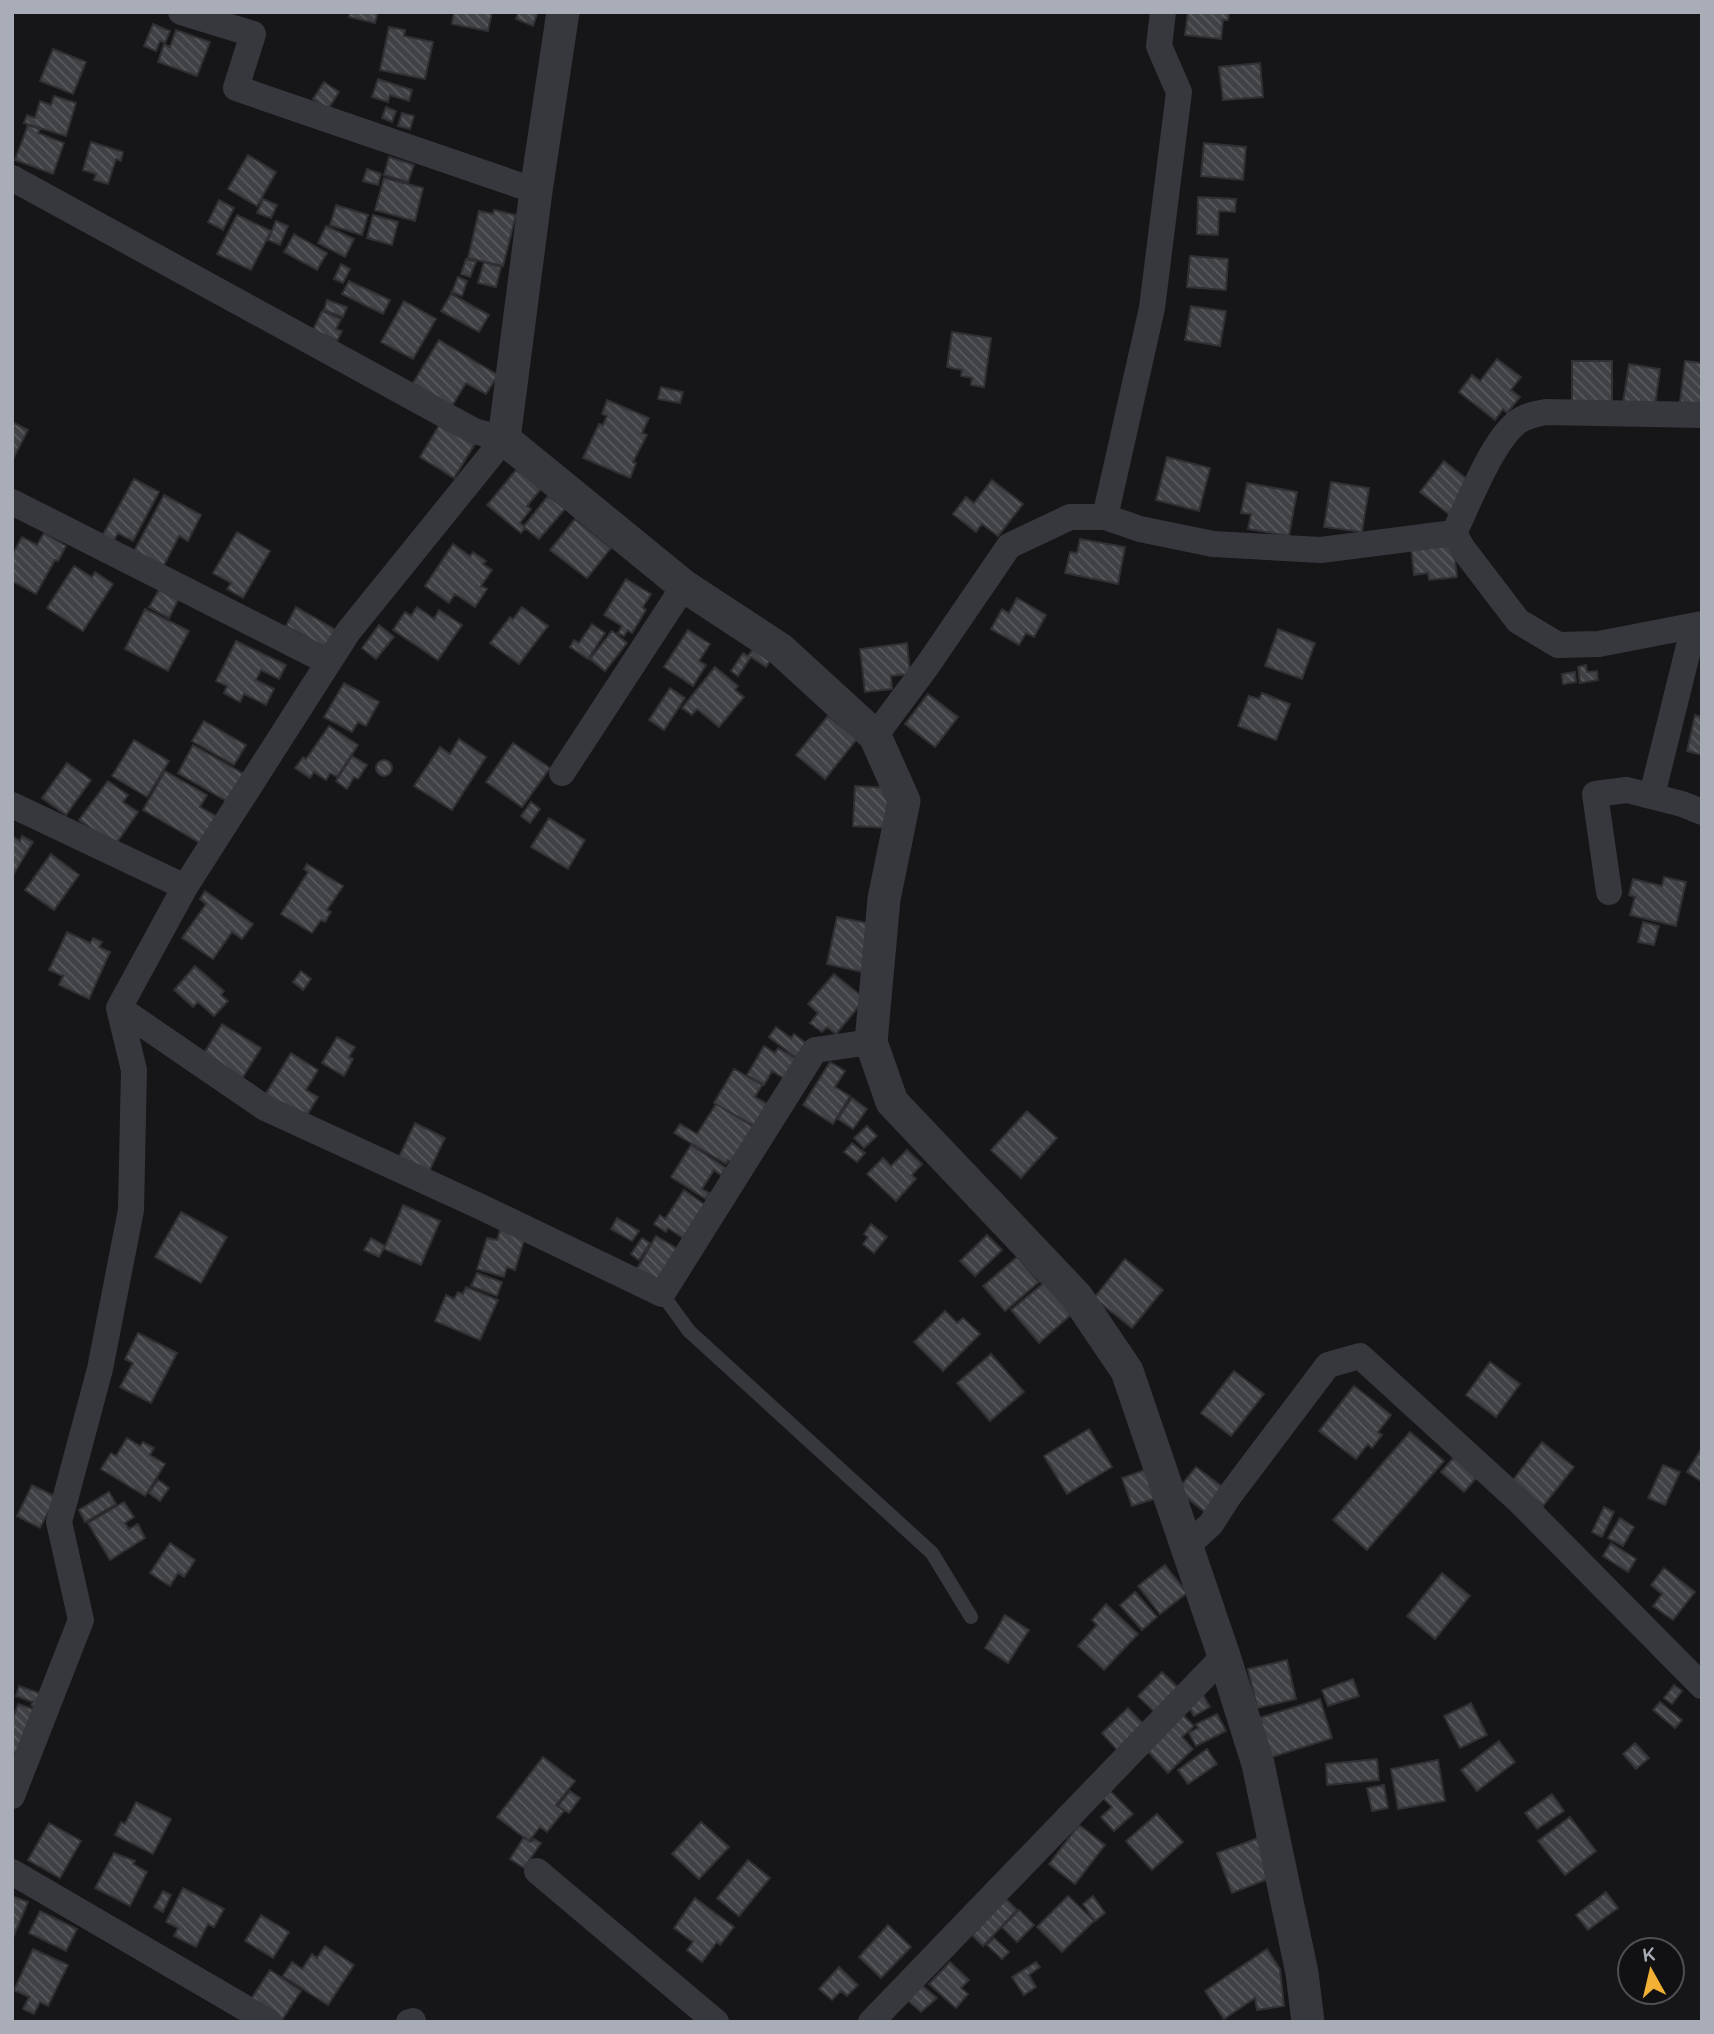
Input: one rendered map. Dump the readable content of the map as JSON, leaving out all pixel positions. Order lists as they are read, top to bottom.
{
  "north": "top"
}
